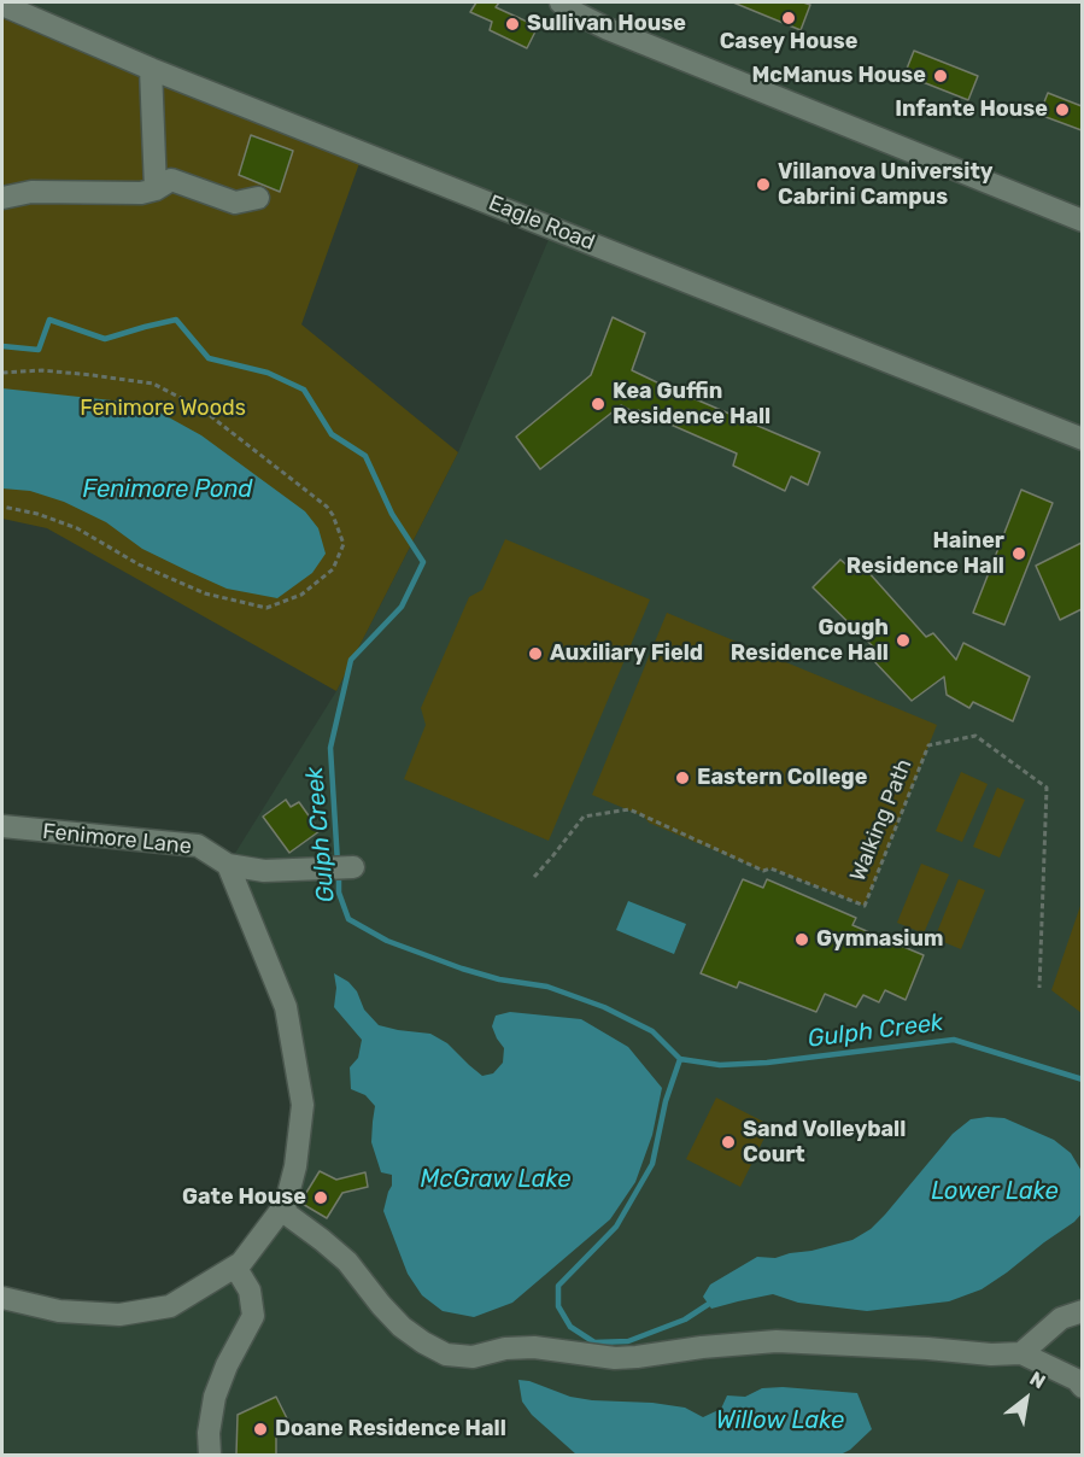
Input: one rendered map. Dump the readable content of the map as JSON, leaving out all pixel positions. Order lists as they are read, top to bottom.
{
  "streets": {
    "street": ["Eagle Road", "Fenimore Lane"],
    "path": ["Walking Path"]
  },
  "water": [
    "Fenimore Pond",
    "Gulph Creek",
    "McGraw Lake",
    "Lower Lake",
    "Willow Lake"
  ],
  "parks": ["Fenimore Woods"],
  "places": [
    "Casey House",
    "Sullivan House",
    "McManus House",
    "Infante House",
    "Villanova University Cabrini Campus",
    "Kea Guffin Residence Hall",
    "Hainer Residence Hall",
    "Gough Residence Hall",
    "Auxiliary Field",
    "Eastern College",
    "Gymnasium",
    "Sand Volleyball Court",
    "Gate House",
    "Doane Residence Hall"
  ],
  "north": "top right"
}
